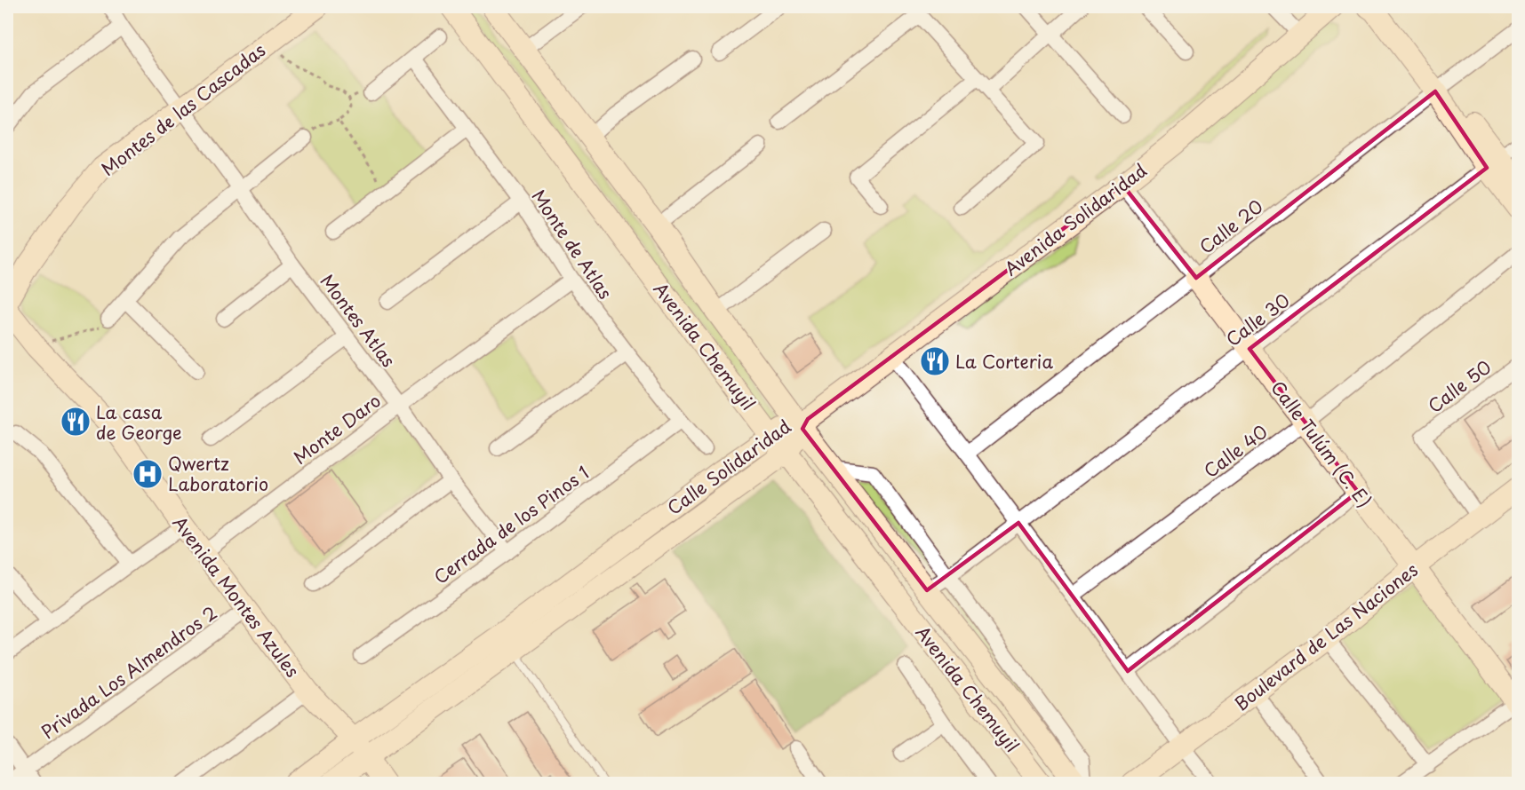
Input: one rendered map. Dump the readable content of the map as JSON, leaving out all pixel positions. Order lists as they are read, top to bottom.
{
  "streets": {
    "main road": [
      "Montes de las Cascadas",
      "Avenida Solidaridad",
      "Avenida Chemuyil",
      "Calle Tulúm (C. E)",
      "Calle Solidaridad",
      "Avenida Montes Azules",
      "Boulevard de Las Naciones"
    ],
    "street": [
      "Calle 20",
      "Monte de Atlas",
      "Calle 30",
      "Montes Atlas",
      "Calle 50",
      "Monte Daro",
      "Calle 40",
      "Cerrada de los Pinos 1",
      "Privada Los Almendros 2"
    ]
  },
  "crossings": [
    ["Montes de las Cascadas", "Montes Atlas"],
    ["Avenida Solidaridad", "Avenida Chemuyil"],
    ["Avenida Solidaridad", "Calle Tulúm (C. E)"],
    ["Avenida Solidaridad", "Calle Solidaridad"],
    ["Calle 20", "Calle Tulúm (C. E)"],
    ["Monte de Atlas", "Monte Daro"],
    ["Monte de Atlas", "Cerrada de los Pinos 1"],
    ["Calle 30", "Avenida Chemuyil"],
    ["Calle 30", "Calle Tulúm (C. E)"],
    ["Montes Atlas", "Monte Daro"],
    ["Montes Atlas", "Cerrada de los Pinos 1"],
    ["Avenida Chemuyil", "Calle Solidaridad"],
    ["Calle 50", "Boulevard de Las Naciones"],
    ["Monte Daro", "Avenida Montes Azules"],
    ["Calle Tulúm (C. E)", "Calle 40"],
    ["Calle Tulúm (C. E)", "Boulevard de Las Naciones"],
    ["Calle Solidaridad", "Avenida Montes Azules"],
    ["Avenida Montes Azules", "Privada Los Almendros 2"]
  ],
  "places": {
    "restaurant": ["La Corteria", "La casa de George"],
    "hospital": ["Qwertz Laboratorio"]
  }
}
